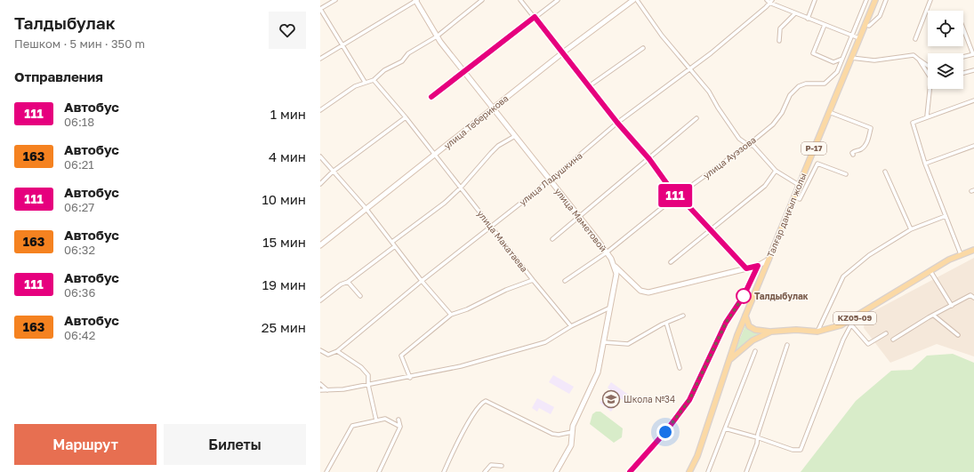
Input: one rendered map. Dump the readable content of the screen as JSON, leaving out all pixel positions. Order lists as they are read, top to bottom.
{
  "streets": {
    "main road": ["P-17", "Талғар даңғыл жолы", "KZ05-09"],
    "street": [
      "улица Теберикова",
      "улица Ауэзова",
      "улица Ладушкина",
      "улица Маметовой",
      "улица Макатаева"
    ]
  },
  "crossings": [
    ["улица Теберикова", "улица Маметовой"],
    ["улица Теберикова", "улица Макатаева"],
    ["улица Ауэзова", "улица Маметовой"],
    ["улица Ладушкина", "улица Маметовой"],
    ["улица Ладушкина", "улица Макатаева"],
    ["Талғар даңғыл жолы", "KZ05-09"]
  ],
  "places": {
    "other": ["Талдыбулак"],
    "school or university": ["Школа №34"]
  },
  "lines": ["bus line 111"],
  "page": {
    "heading": [
      ["Талдыбулак", "Пешком · 5 мин · 350 m"],
      "Отправления"
    ],
    "on_map": "111",
    "list": [
      {
        "mark": "111",
        "name": "Автобус",
        "note": "06:18",
        "value": "1 мин"
      },
      {
        "mark": "163",
        "name": "Автобус",
        "note": "06:21",
        "value": "4 мин"
      },
      {
        "mark": "111",
        "name": "Автобус",
        "note": "06:27",
        "value": "10 мин"
      },
      {
        "mark": "163",
        "name": "Автобус",
        "note": "06:32",
        "value": "15 мин"
      },
      {
        "mark": "111",
        "name": "Автобус",
        "note": "06:36",
        "value": "19 мин"
      },
      {
        "mark": "163",
        "name": "Автобус",
        "note": "06:42",
        "value": "25 мин"
      }
    ],
    "buttons": ["Маршрут", "Билеты"]
  }
}
